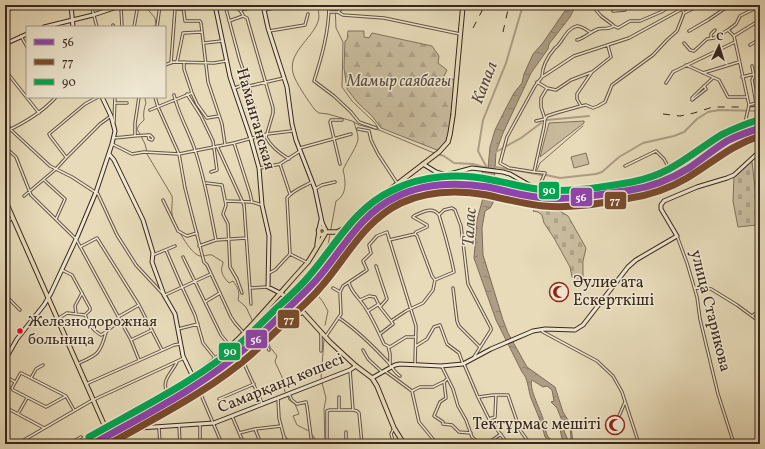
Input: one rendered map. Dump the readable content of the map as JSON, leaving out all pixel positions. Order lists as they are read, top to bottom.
{
  "streets": {
    "street": ["Наманганская", "улица Старикова", "Самарқанд көшесі"]
  },
  "water": ["Капал", "Талас"],
  "parks": ["Мамыр саябағы"],
  "places": {
    "mosque": ["Әулие ата Ескерткіші", "Тектұрмас мешіті"],
    "other": ["Железнодорожная больница"]
  },
  "lines": ["transit line 90", "transit line 56", "transit line 77"],
  "legend": ["56", "77", "90"],
  "north": "top"
}
